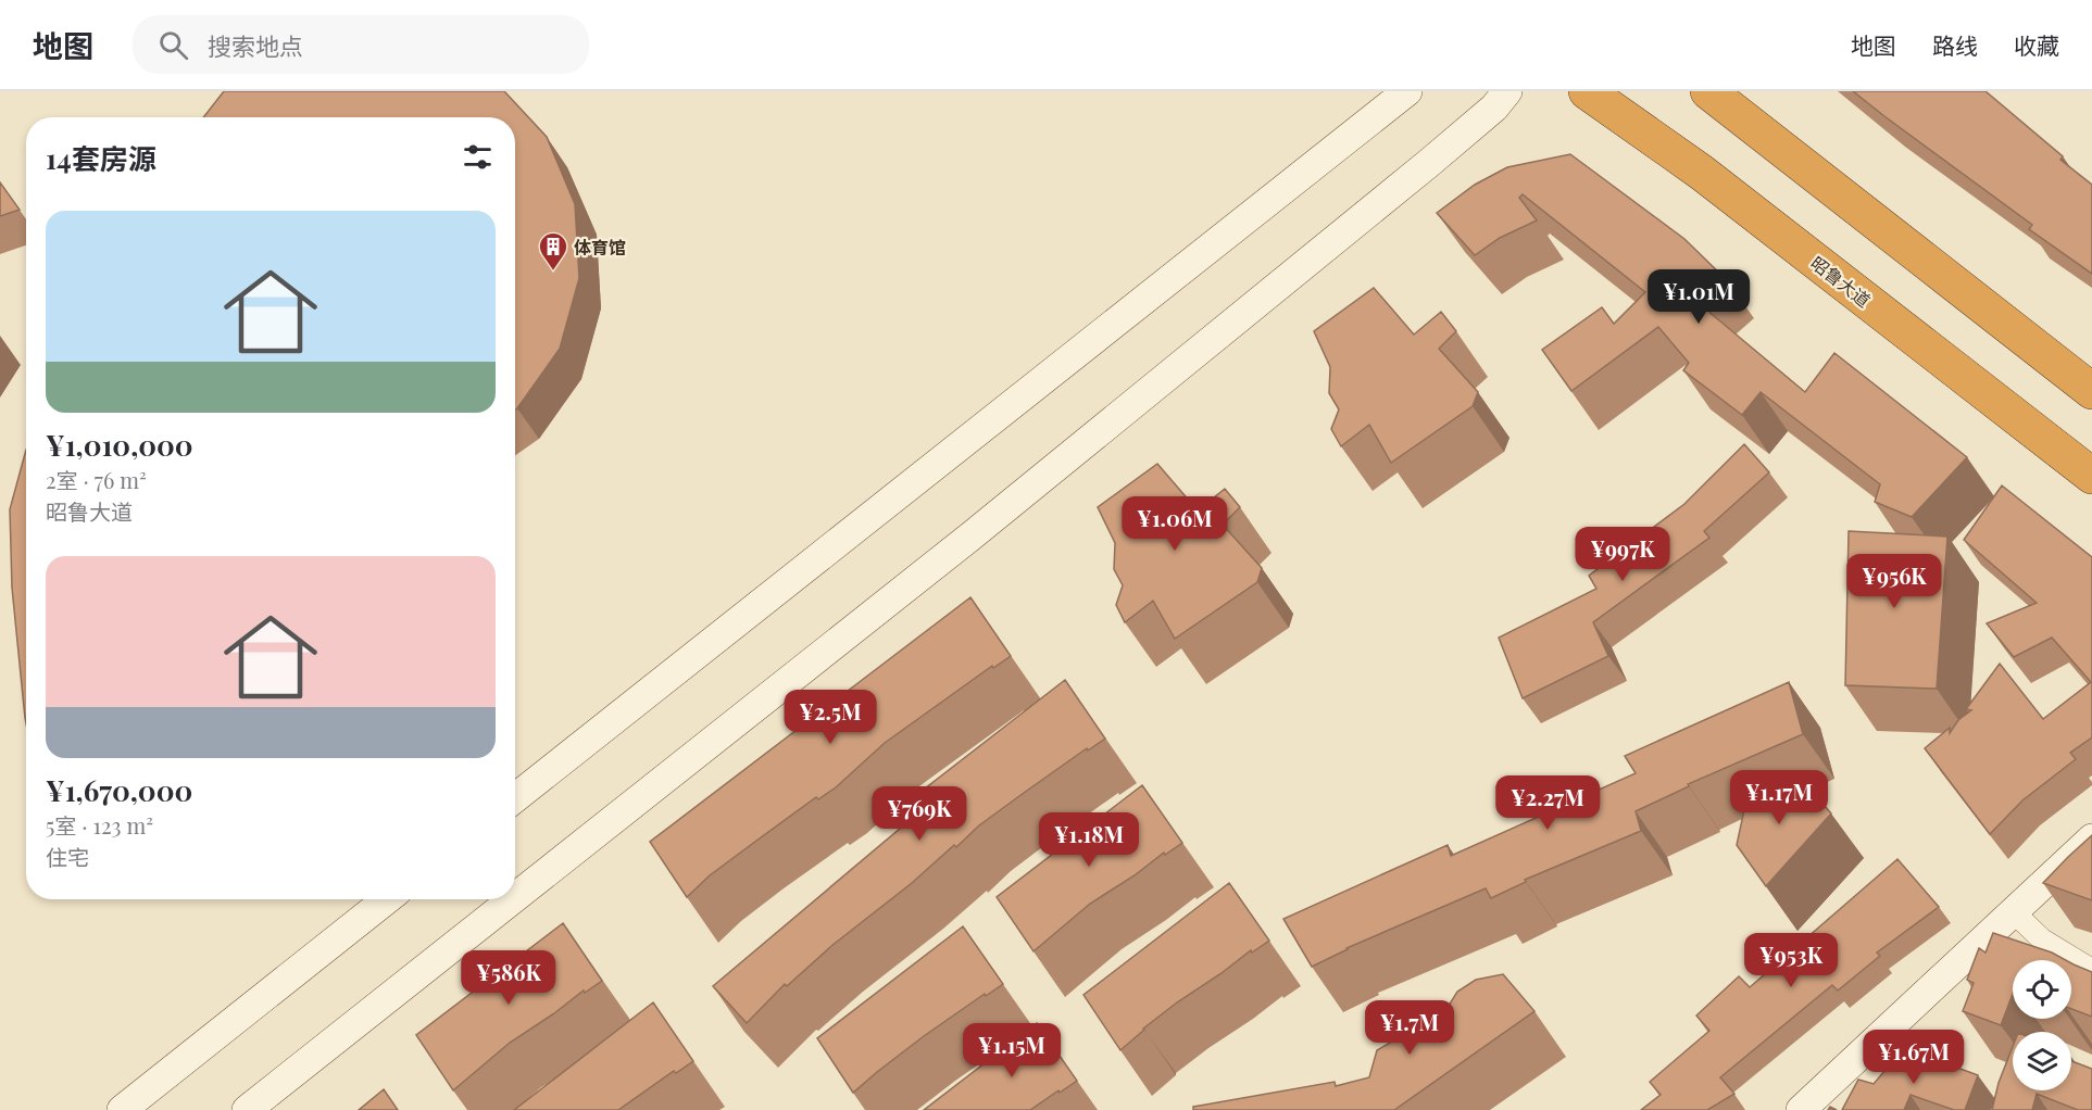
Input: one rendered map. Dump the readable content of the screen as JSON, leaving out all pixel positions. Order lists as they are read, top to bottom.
{
  "streets": {
    "highway": ["昭鲁大道"]
  },
  "places": {
    "building": ["体育馆"]
  },
  "page": {
    "header": "地图",
    "search": "搜索地点",
    "nav": ["地图", "路线", "收藏"],
    "heading": "14套房源",
    "list": [
      {
        "name": "¥1,010,000",
        "note": "2室 · 76 m² · 昭鲁大道"
      },
      {
        "name": "¥1,670,000",
        "note": "5室 · 123 m² · 住宅"
      }
    ],
    "price": [
      "¥1.01M",
      "¥1.06M",
      "¥997K",
      "¥956K",
      "¥2.5M",
      "¥1.17M",
      "¥2.27M",
      "¥769K",
      "¥1.18M",
      "¥953K",
      "¥586K",
      "¥1.7M",
      "¥1.15M",
      "¥1.67M"
    ]
  }
}
